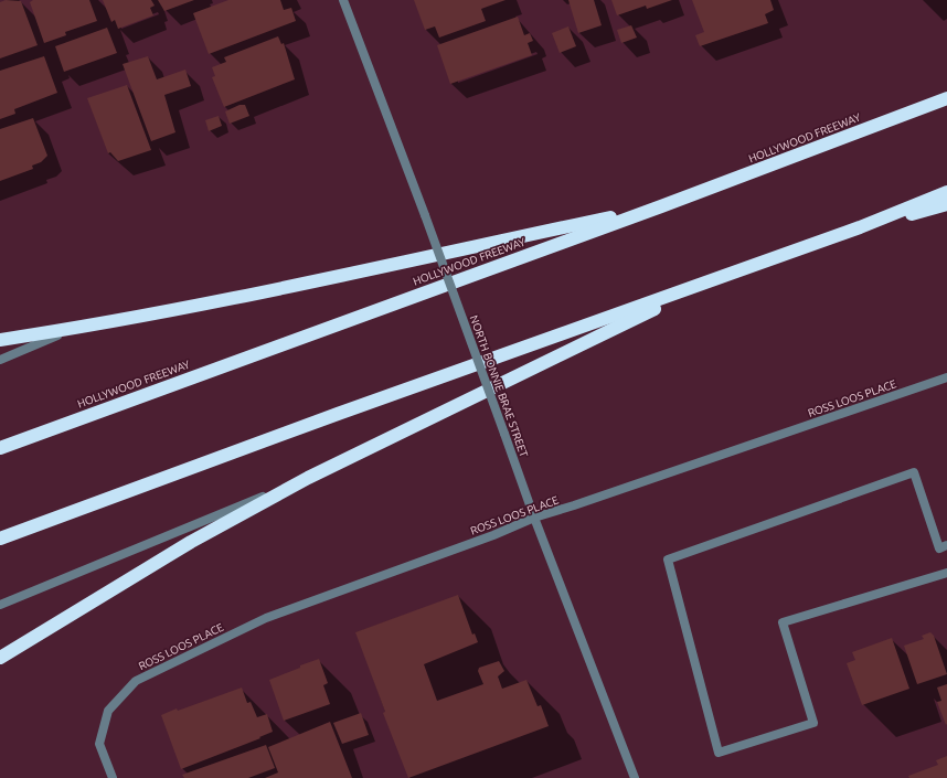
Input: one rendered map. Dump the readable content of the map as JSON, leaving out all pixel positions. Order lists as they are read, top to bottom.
{
  "streets": {
    "highway": ["HOLLYWOOD FREEWAY"],
    "street": ["NORTH BONNIE BRAE STREET", "ROSS LOOS PLACE"]
  },
  "crossings": [
    ["NORTH BONNIE BRAE STREET", "ROSS LOOS PLACE"]
  ]
}
